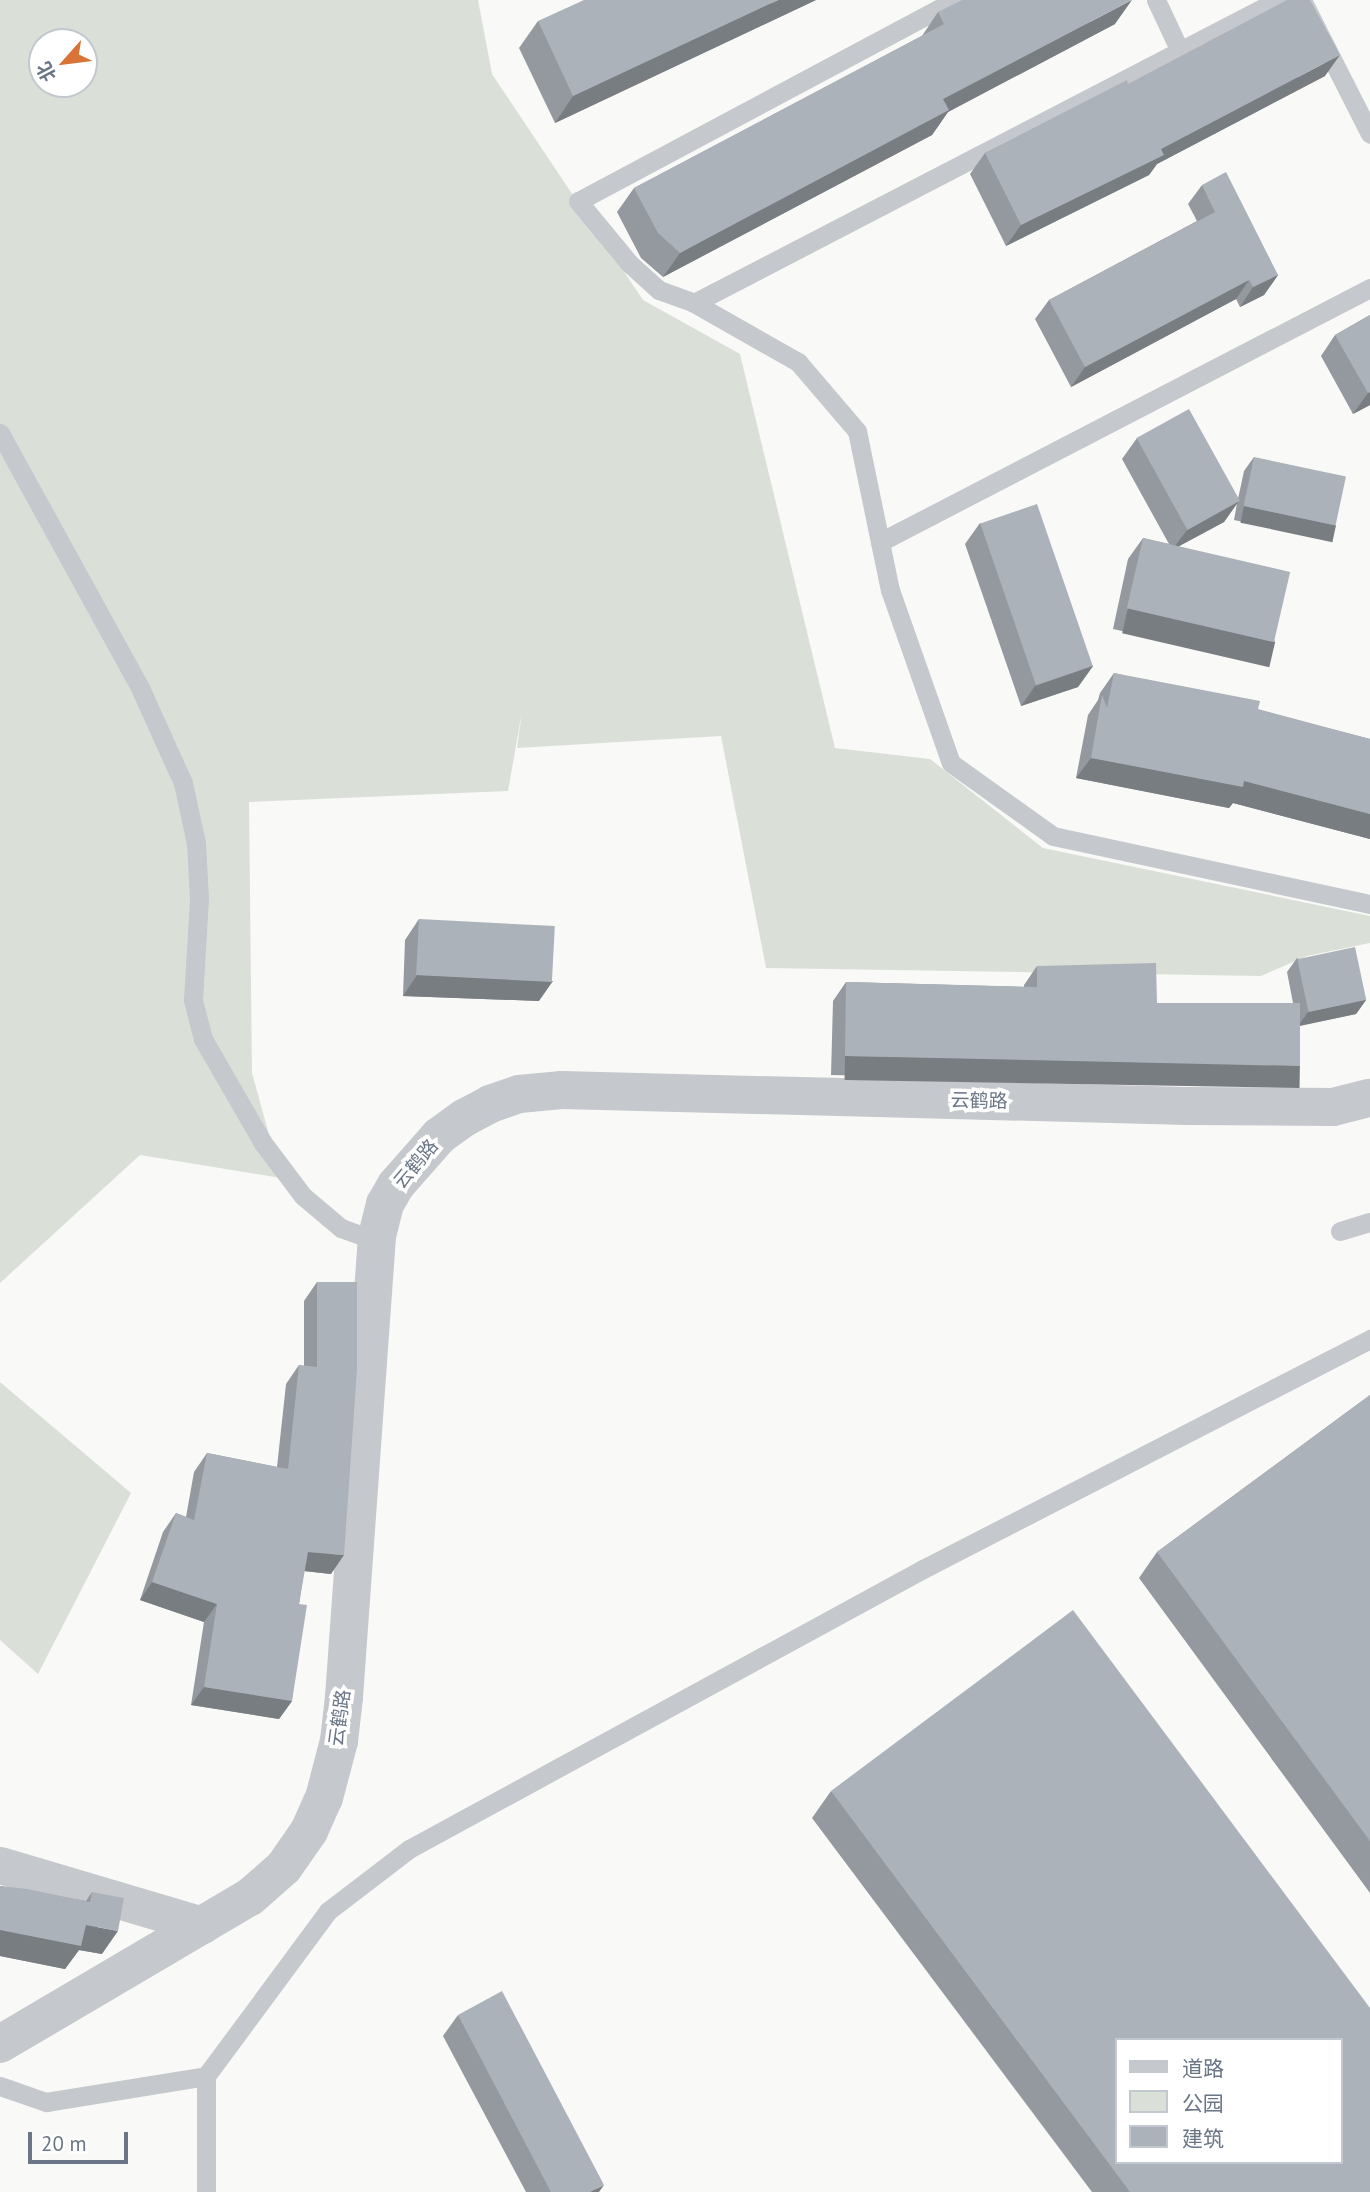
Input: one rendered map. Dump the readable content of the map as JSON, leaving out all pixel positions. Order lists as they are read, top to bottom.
{
  "streets": {
    "street": ["云鹤路"]
  },
  "legend": ["道路", "公园", "建筑"],
  "scale_bar": "20 m",
  "north": "bottom left"
}
